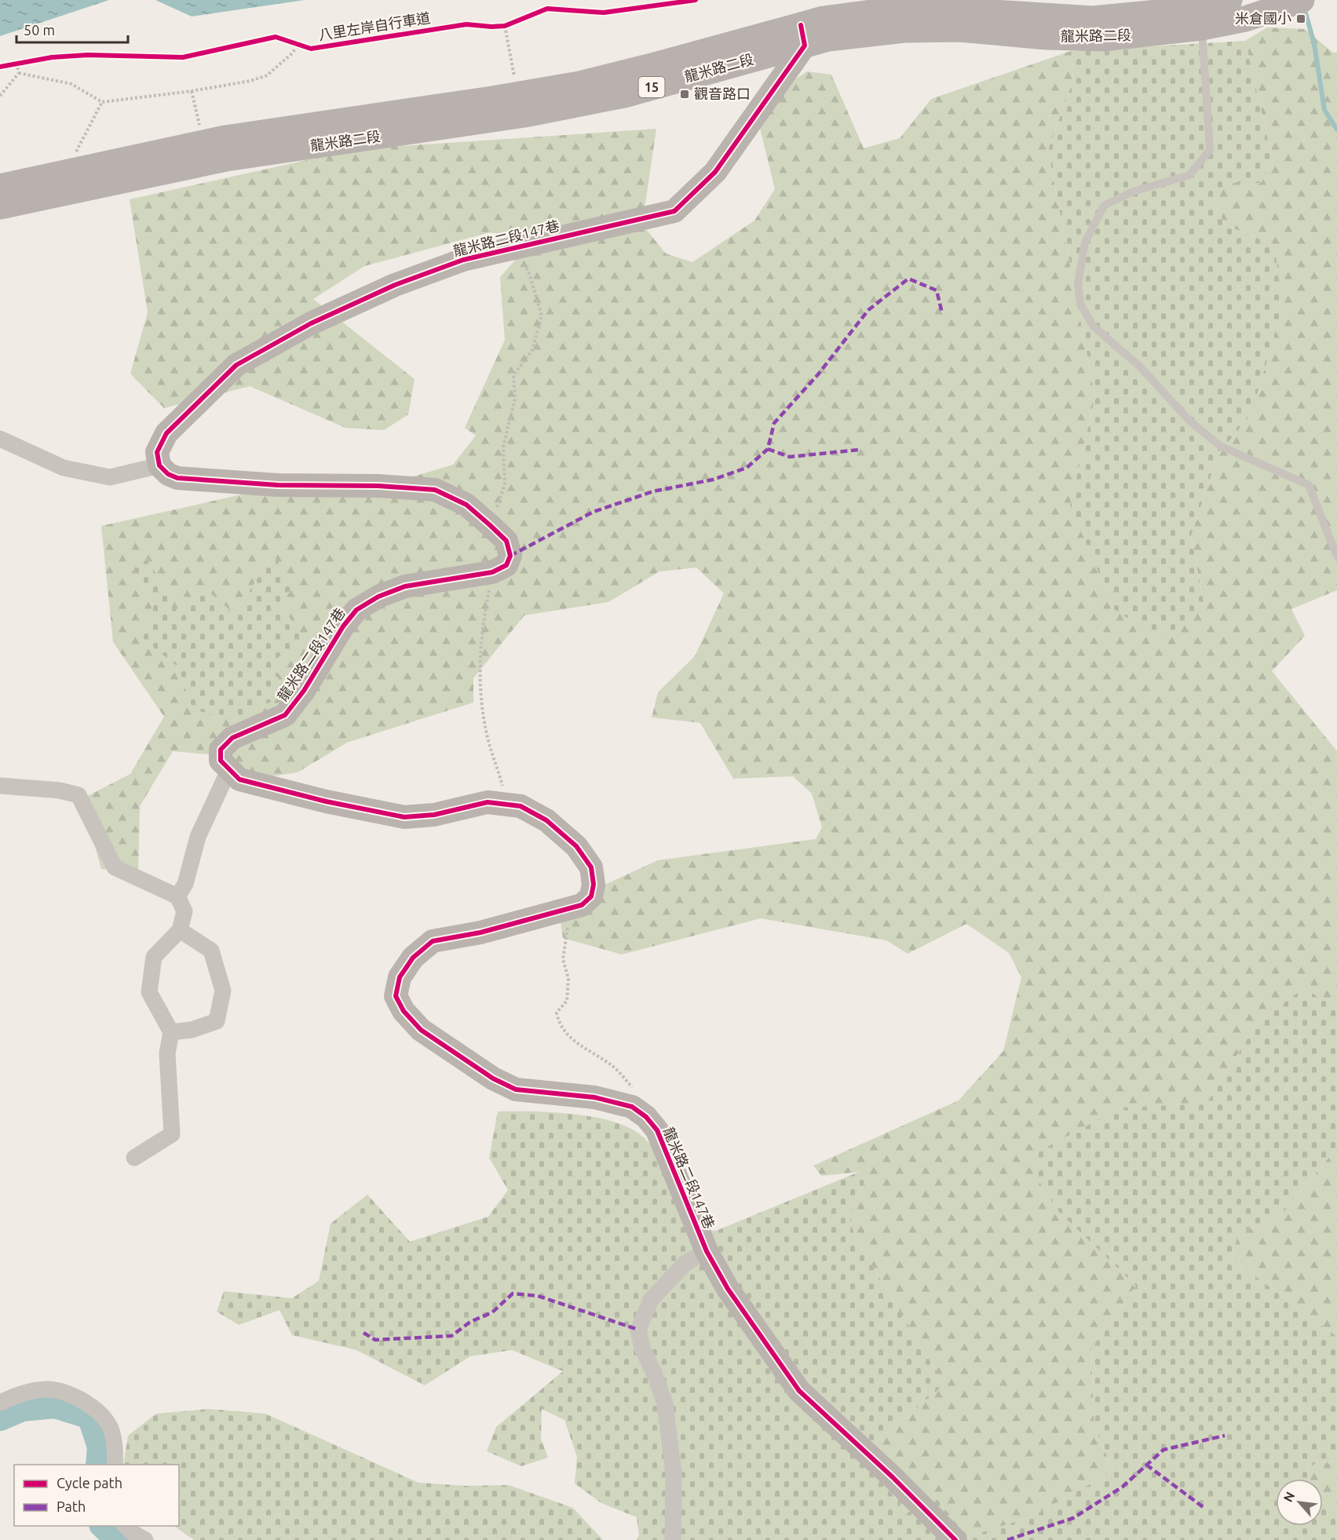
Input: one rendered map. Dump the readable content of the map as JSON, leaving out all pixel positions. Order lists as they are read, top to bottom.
{
  "streets": {
    "main road": ["龍米路二段", "15"],
    "street": ["龍米路二段147巷"],
    "cycle path": ["八里左岸自行車道"]
  },
  "crossings": [
    ["龍米路二段", "龍米路二段147巷"]
  ],
  "places": {
    "transit": ["米倉國小", "觀音路口"]
  },
  "legend": ["Cycle path", "Path"],
  "scale_bar": "50 m",
  "north": "top left"
}
